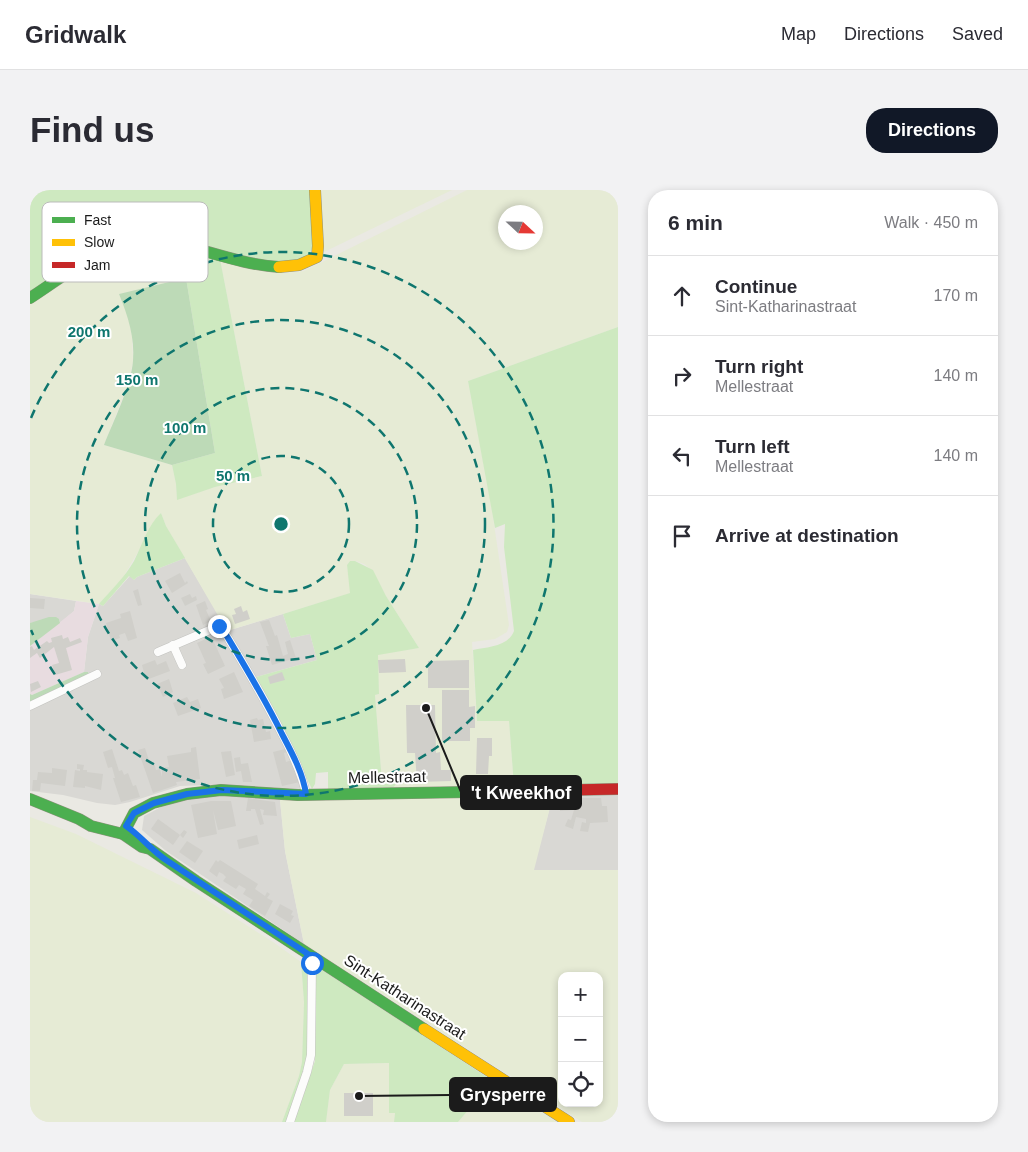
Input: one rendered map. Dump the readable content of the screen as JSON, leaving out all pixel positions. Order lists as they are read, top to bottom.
{
  "streets": {
    "street": ["Mellestraat", "Sint-Katharinastraat"]
  },
  "crossings": [
    ["Mellestraat", "Sint-Katharinastraat"]
  ],
  "places": ["'t Kweekhof", "Grysperre"],
  "legend": ["Fast", "Slow", "Jam"],
  "north": "right",
  "page": {
    "header": "Gridwalk",
    "nav": ["Map", "Directions", "Saved"],
    "buttons": "Directions",
    "title": "Find us",
    "heading": ["6 min", "Walk · 450 m"],
    "list": [
      ["Continue", "Sint-Katharinastraat", "170 m"],
      ["Turn right", "Mellestraat", "140 m"],
      ["Turn left", "Mellestraat", "140 m"],
      "Arrive at destination"
    ],
    "map_buttons": ["+", "−"]
  },
  "rings": [
    "200 m",
    "150 m",
    "100 m",
    "50 m"
  ]
}
